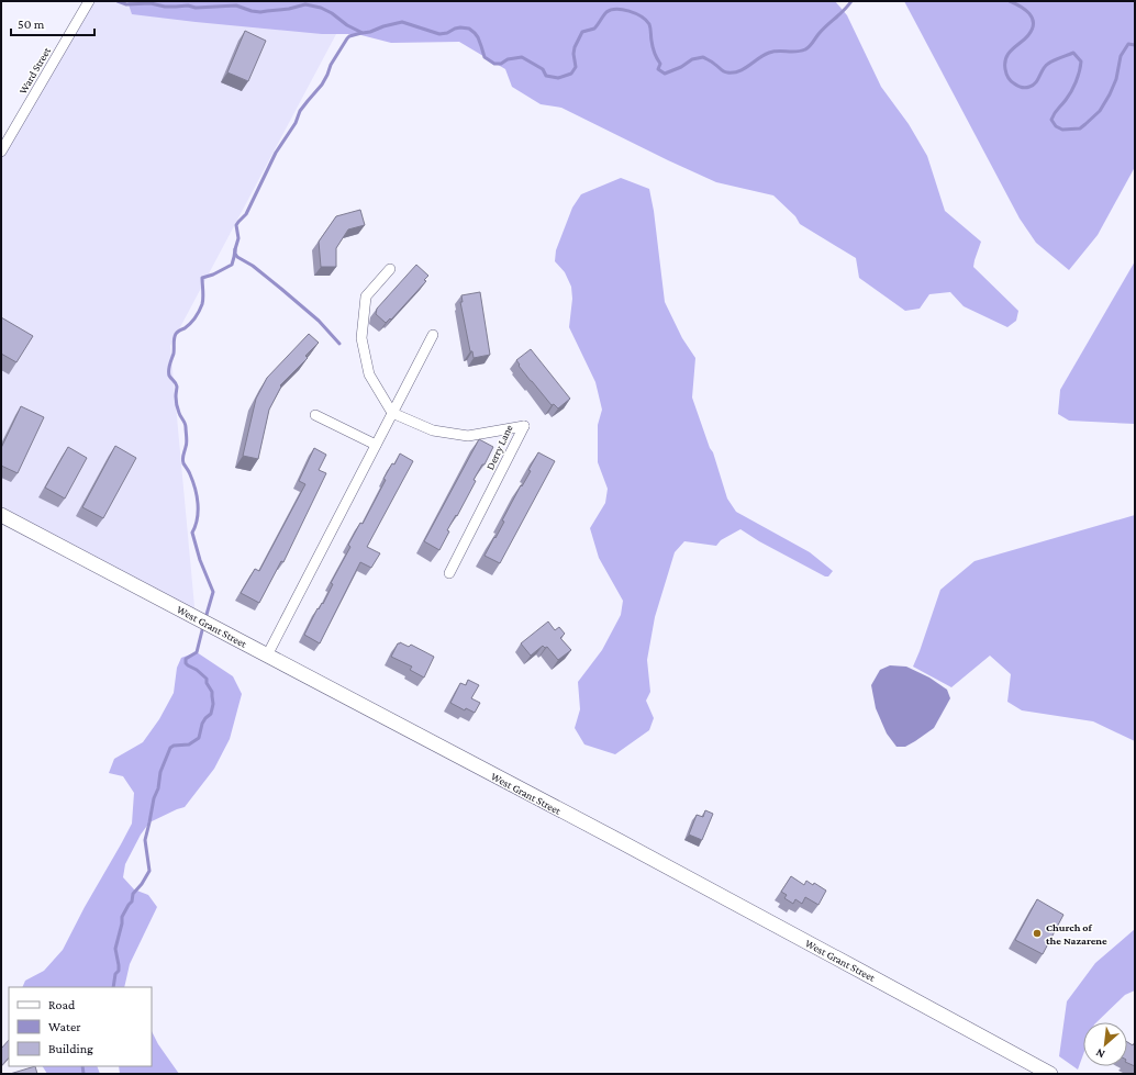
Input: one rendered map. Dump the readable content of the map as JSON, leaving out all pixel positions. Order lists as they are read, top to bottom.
{
  "streets": {
    "main road": ["West Grant Street"],
    "street": ["Ward Street", "Derry Lane"]
  },
  "places": ["Church of the Nazarene"],
  "legend": ["Road", "Water", "Building"],
  "scale_bar": "50 m",
  "north": "bottom left"
}
